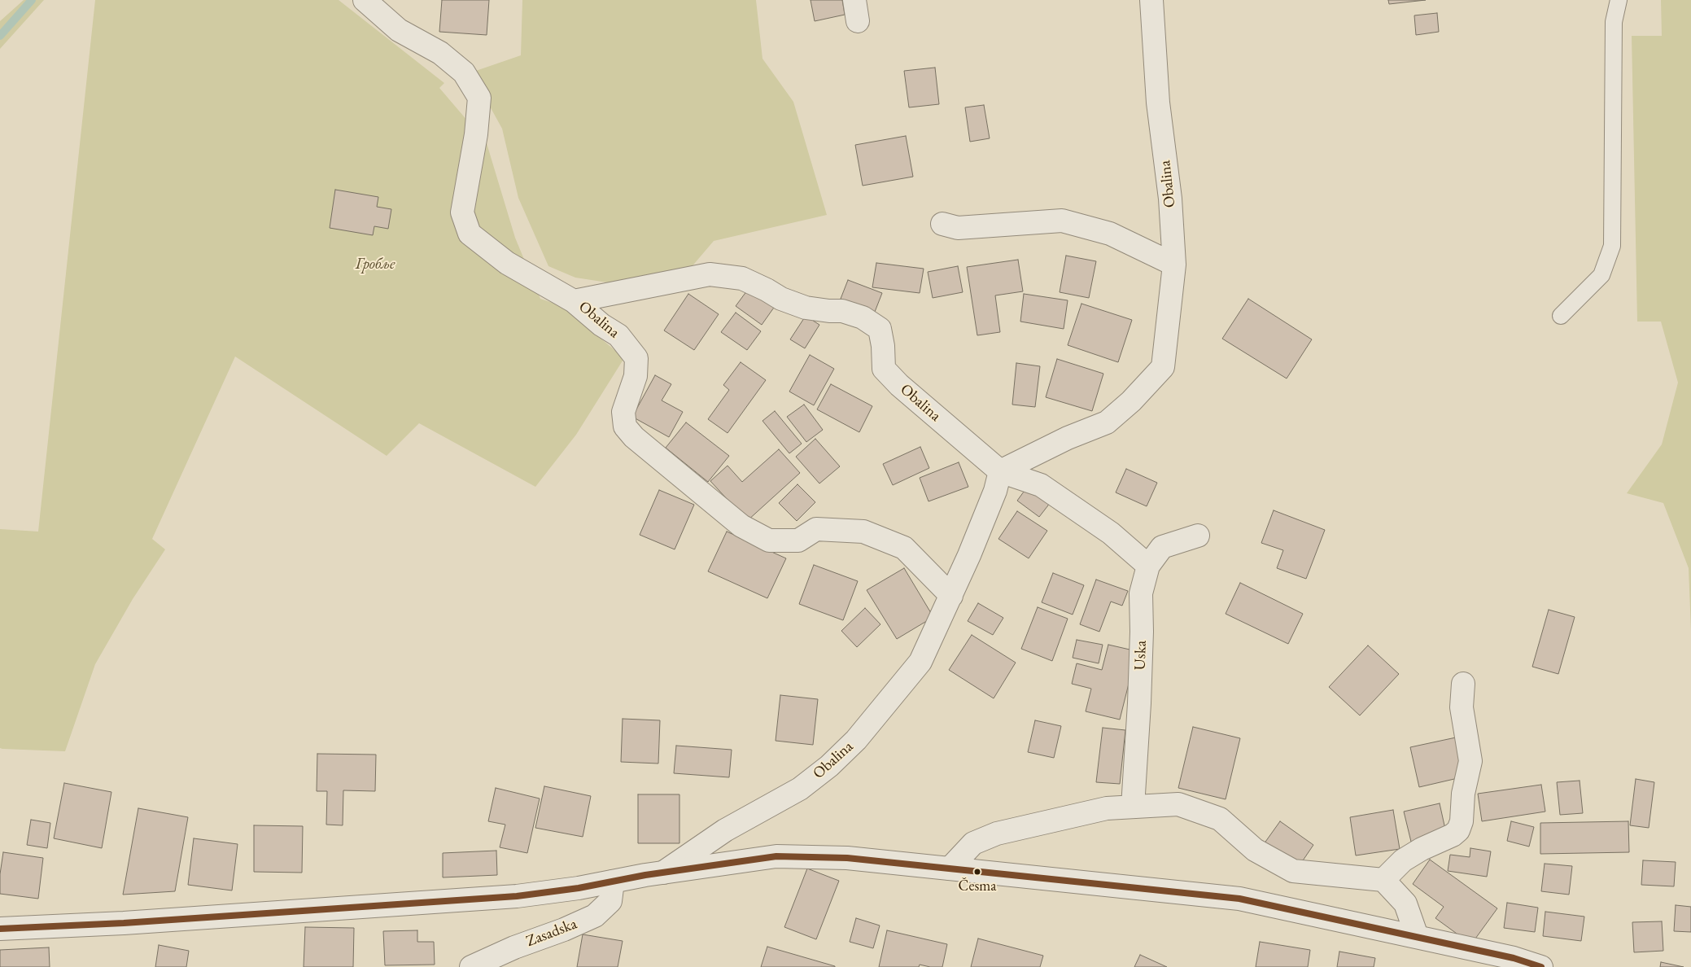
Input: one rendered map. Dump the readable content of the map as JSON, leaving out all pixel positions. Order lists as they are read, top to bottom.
{
  "streets": {
    "street": ["Obalina", "Uska", "Zasadska"]
  },
  "parks": ["Гробље"],
  "places": ["Česma"]
}
